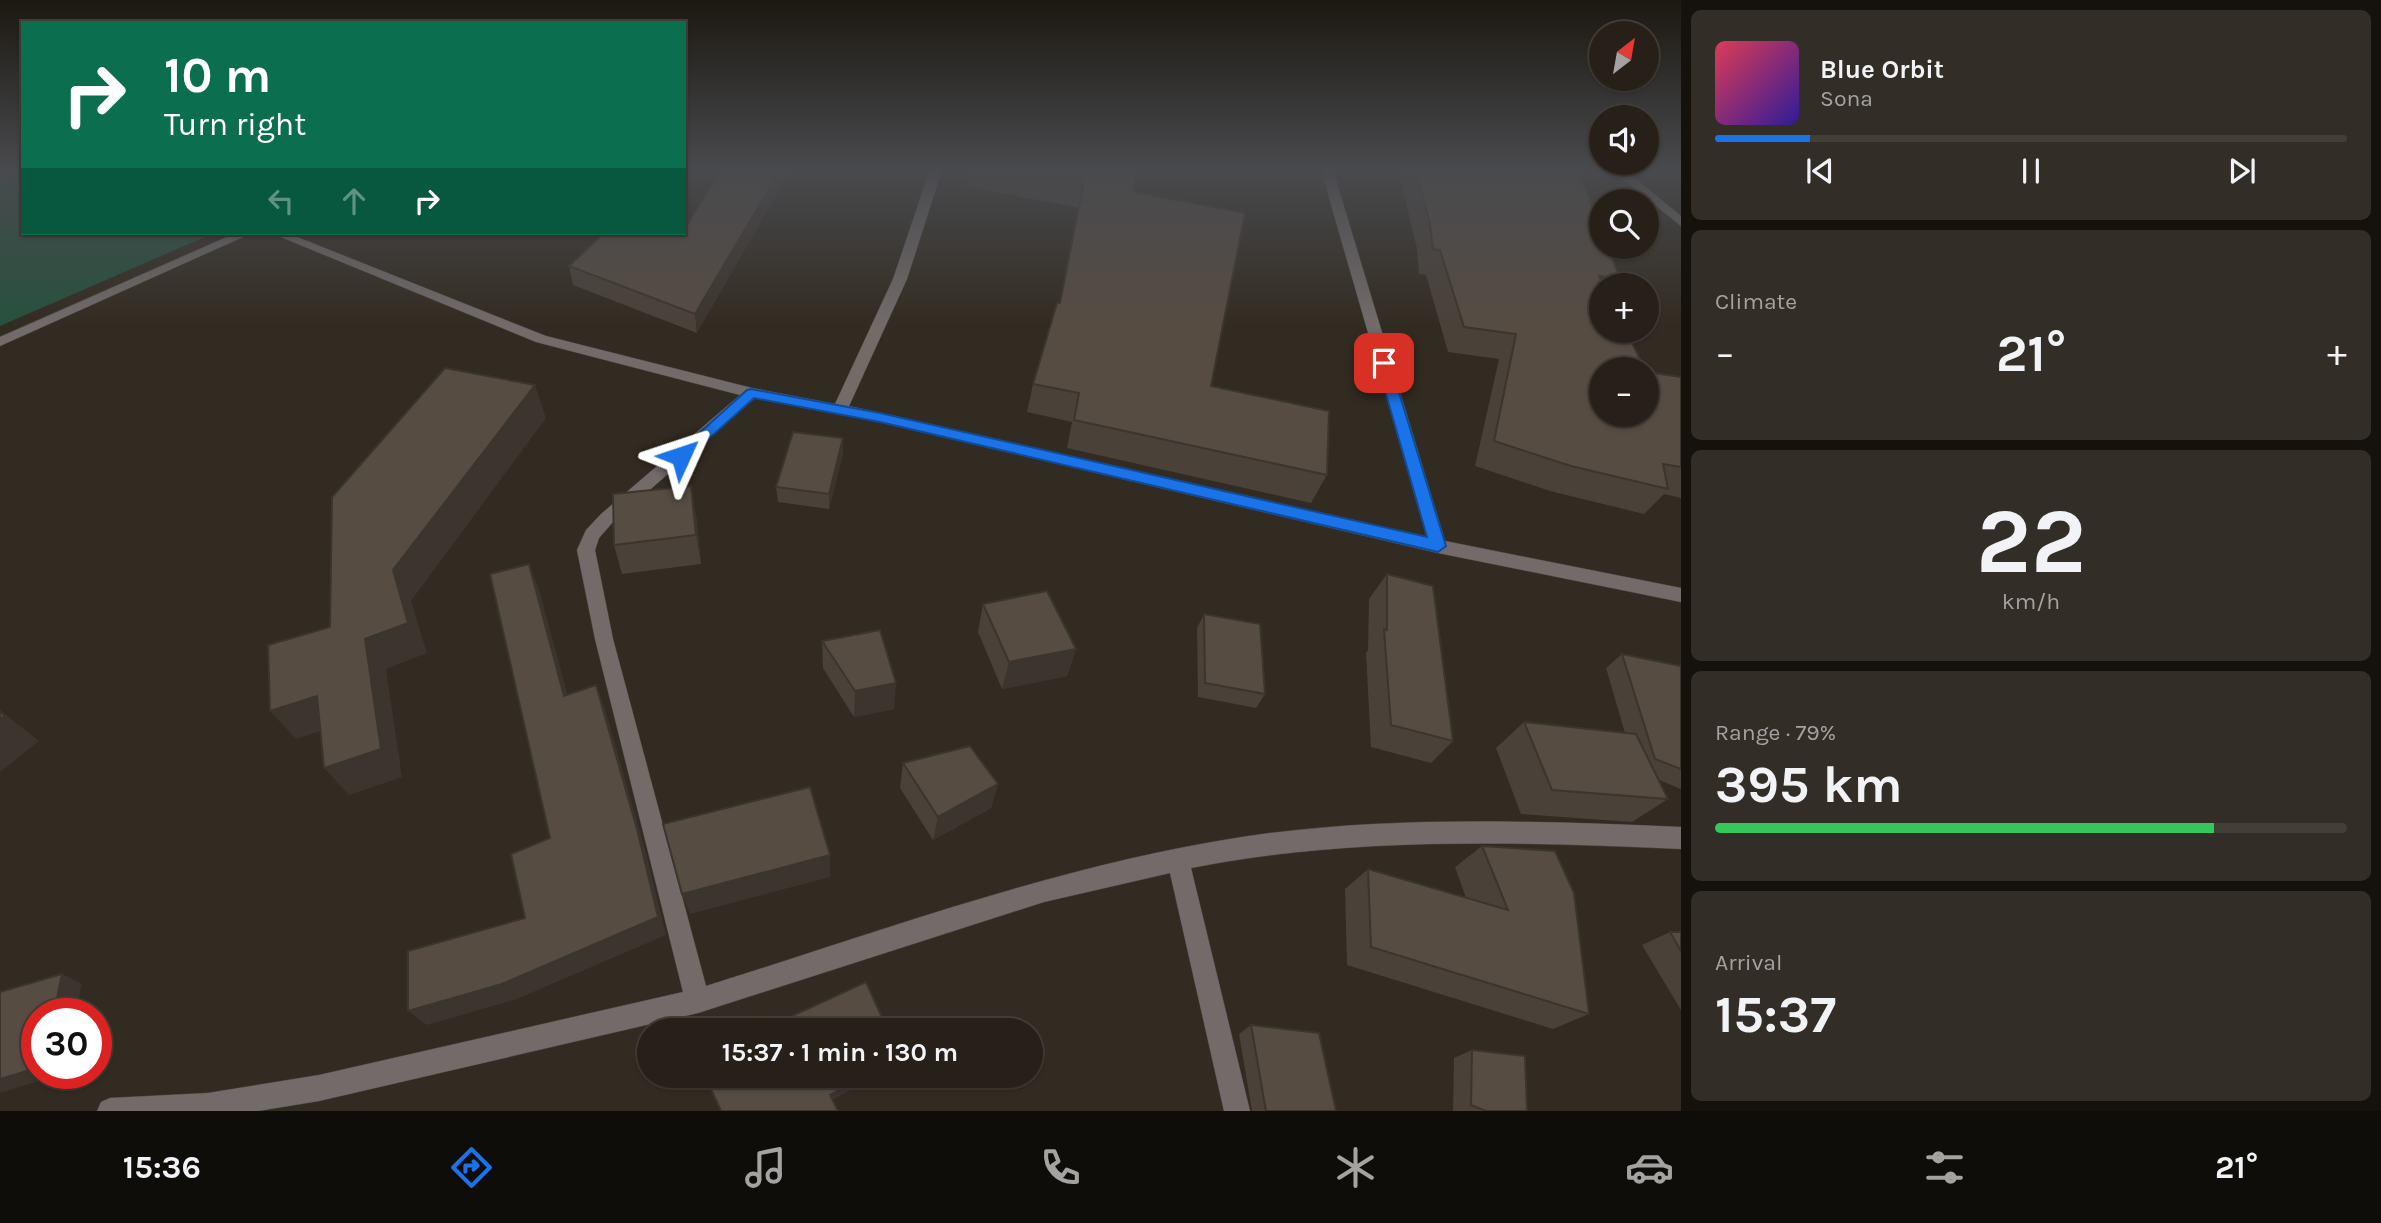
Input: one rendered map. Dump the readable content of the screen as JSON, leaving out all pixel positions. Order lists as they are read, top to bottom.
{
  "north": "top right",
  "page": {
    "map_buttons": ["+", "−"],
    "turn": ["10 m", "Turn right"],
    "song": ["Blue Orbit", "Sona"],
    "tile": [
      "Climate",
      ["22", "km/h"],
      ["Range · 79%", "395 km"],
      ["Arrival", "15:37"]
    ],
    "heat": ["−", "21°", "+"],
    "limit": "30",
    "trip": "15:37 · 1 min · 130 m",
    "tabs": ["15:36", "21°"]
  }
}
